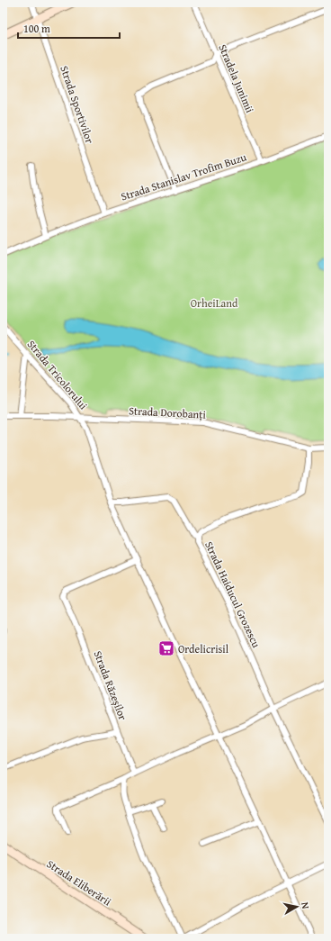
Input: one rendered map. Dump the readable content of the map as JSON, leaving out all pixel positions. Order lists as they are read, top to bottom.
{
  "streets": {
    "street": [
      "Stradela Junimii",
      "Strada Sportivilor",
      "Strada Stanislav Trofim Buzu",
      "Strada Tricolorului",
      "Strada Dorobanți",
      "Strada Haiducul Grozescu",
      "Strada Răzeșilor",
      "Strada Eliberării"
    ]
  },
  "crossings": [
    ["Stradela Junimii", "Strada Stanislav Trofim Buzu"],
    ["Strada Sportivilor", "Strada Stanislav Trofim Buzu"],
    ["Strada Tricolorului", "Strada Dorobanți"],
    ["Strada Tricolorului", "Strada Răzeșilor"],
    ["Strada Dorobanți", "Strada Haiducul Grozescu"]
  ],
  "parks": ["OrheiLand"],
  "places": {
    "supermarket": ["Ordelicrisil"]
  },
  "scale_bar": "100 m",
  "north": "right"
}
